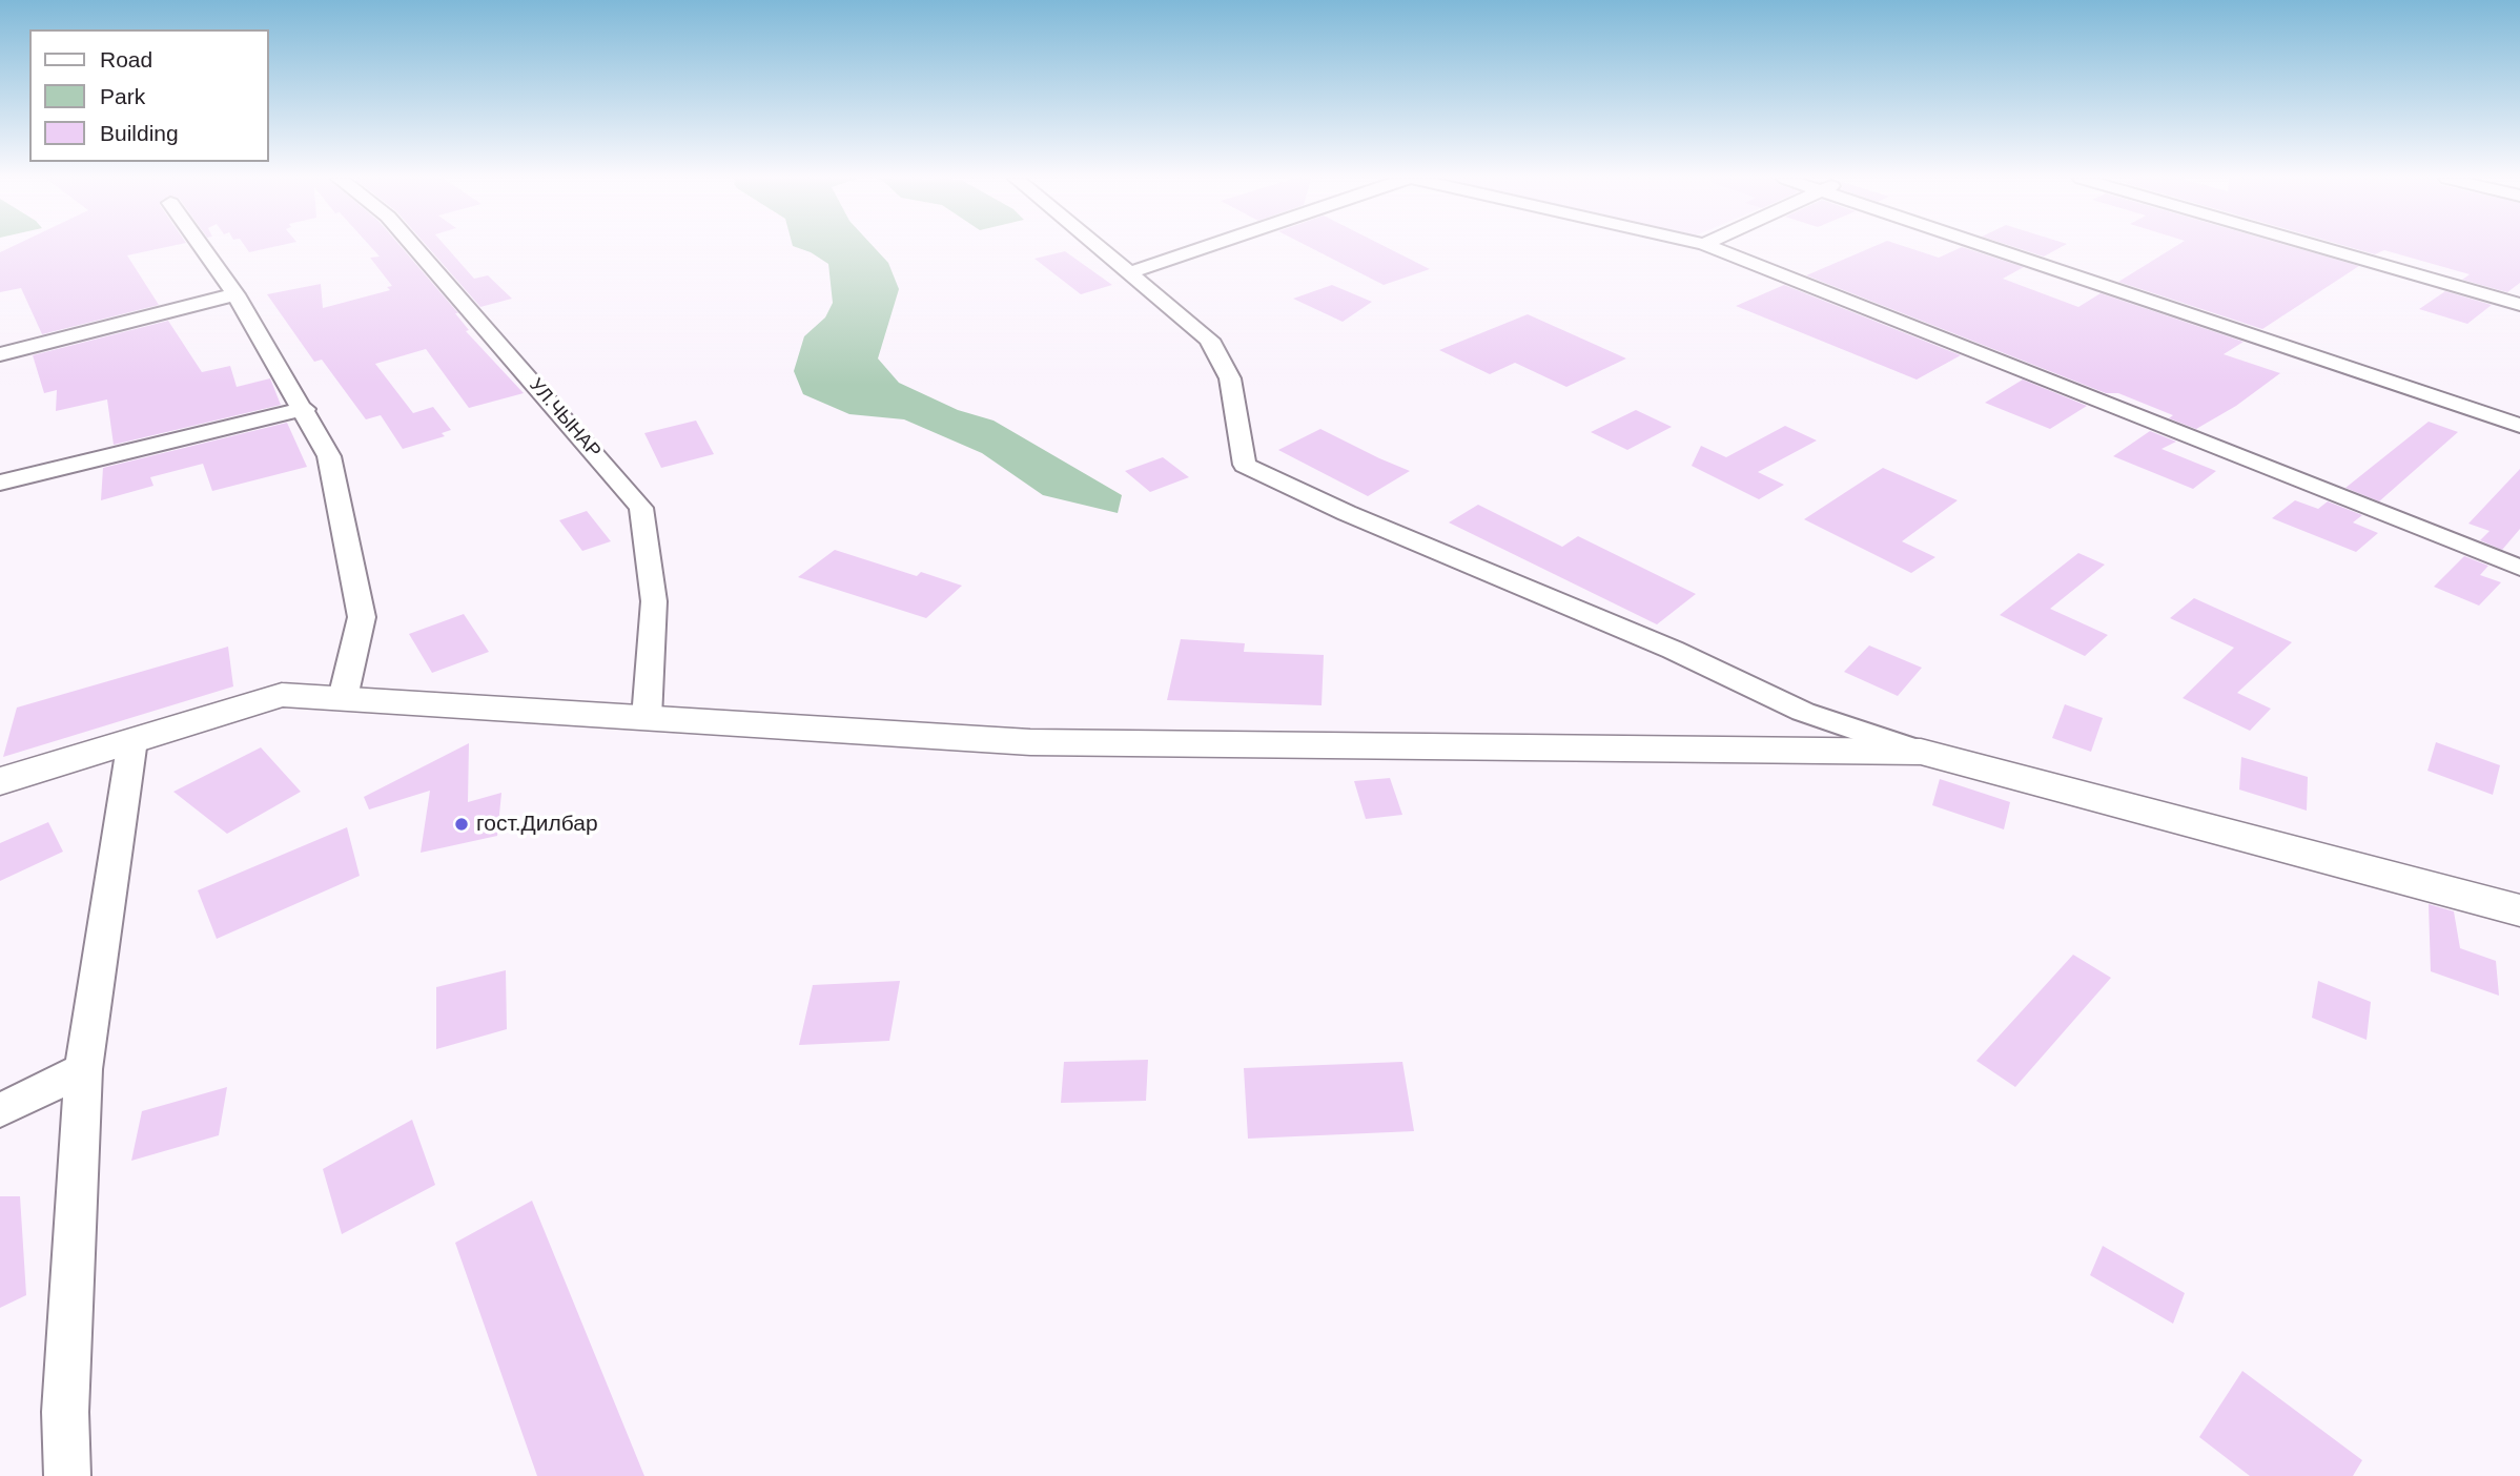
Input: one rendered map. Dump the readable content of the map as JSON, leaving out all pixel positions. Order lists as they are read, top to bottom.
{
  "streets": {
    "street": ["УЛ.ЧЫНАР"]
  },
  "places": ["гост.Дилбар"],
  "legend": ["Road", "Park", "Building"]
}
